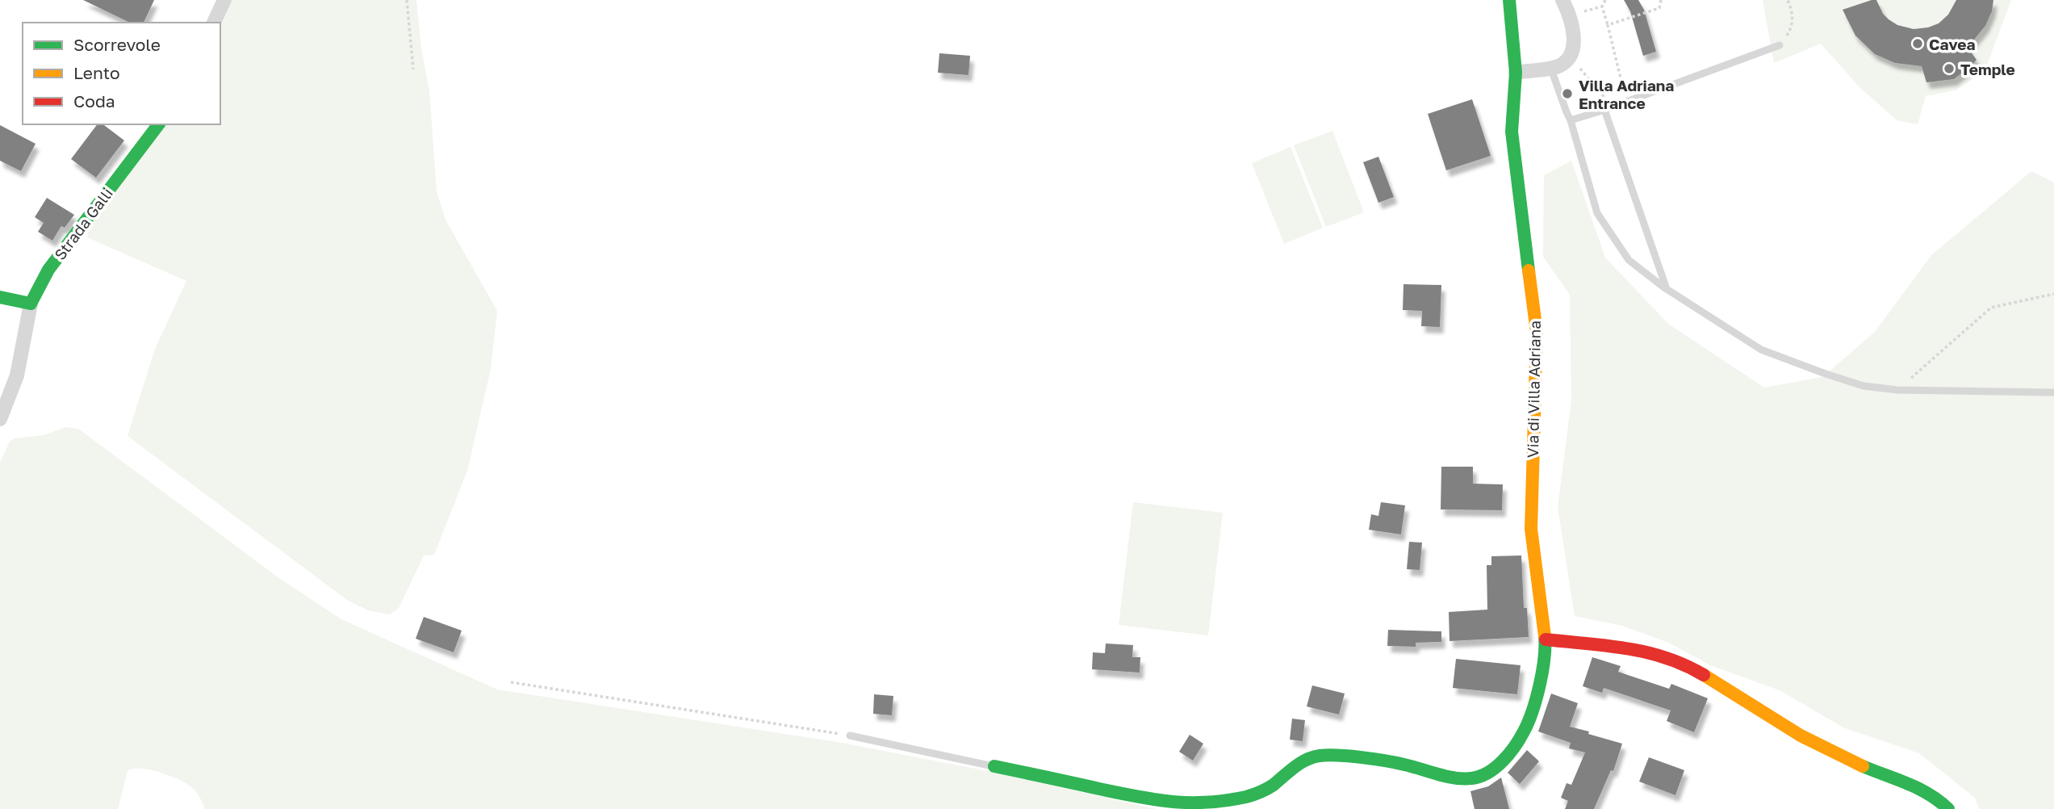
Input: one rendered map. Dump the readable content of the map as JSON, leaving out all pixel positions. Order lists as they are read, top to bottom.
{
  "streets": {
    "street": ["Strada Galli", "Via di Villa Adriana"]
  },
  "places": ["Cavea", "Temple", "Villa Adriana Entrance"],
  "legend": ["Scorrevole", "Lento", "Coda"]
}
